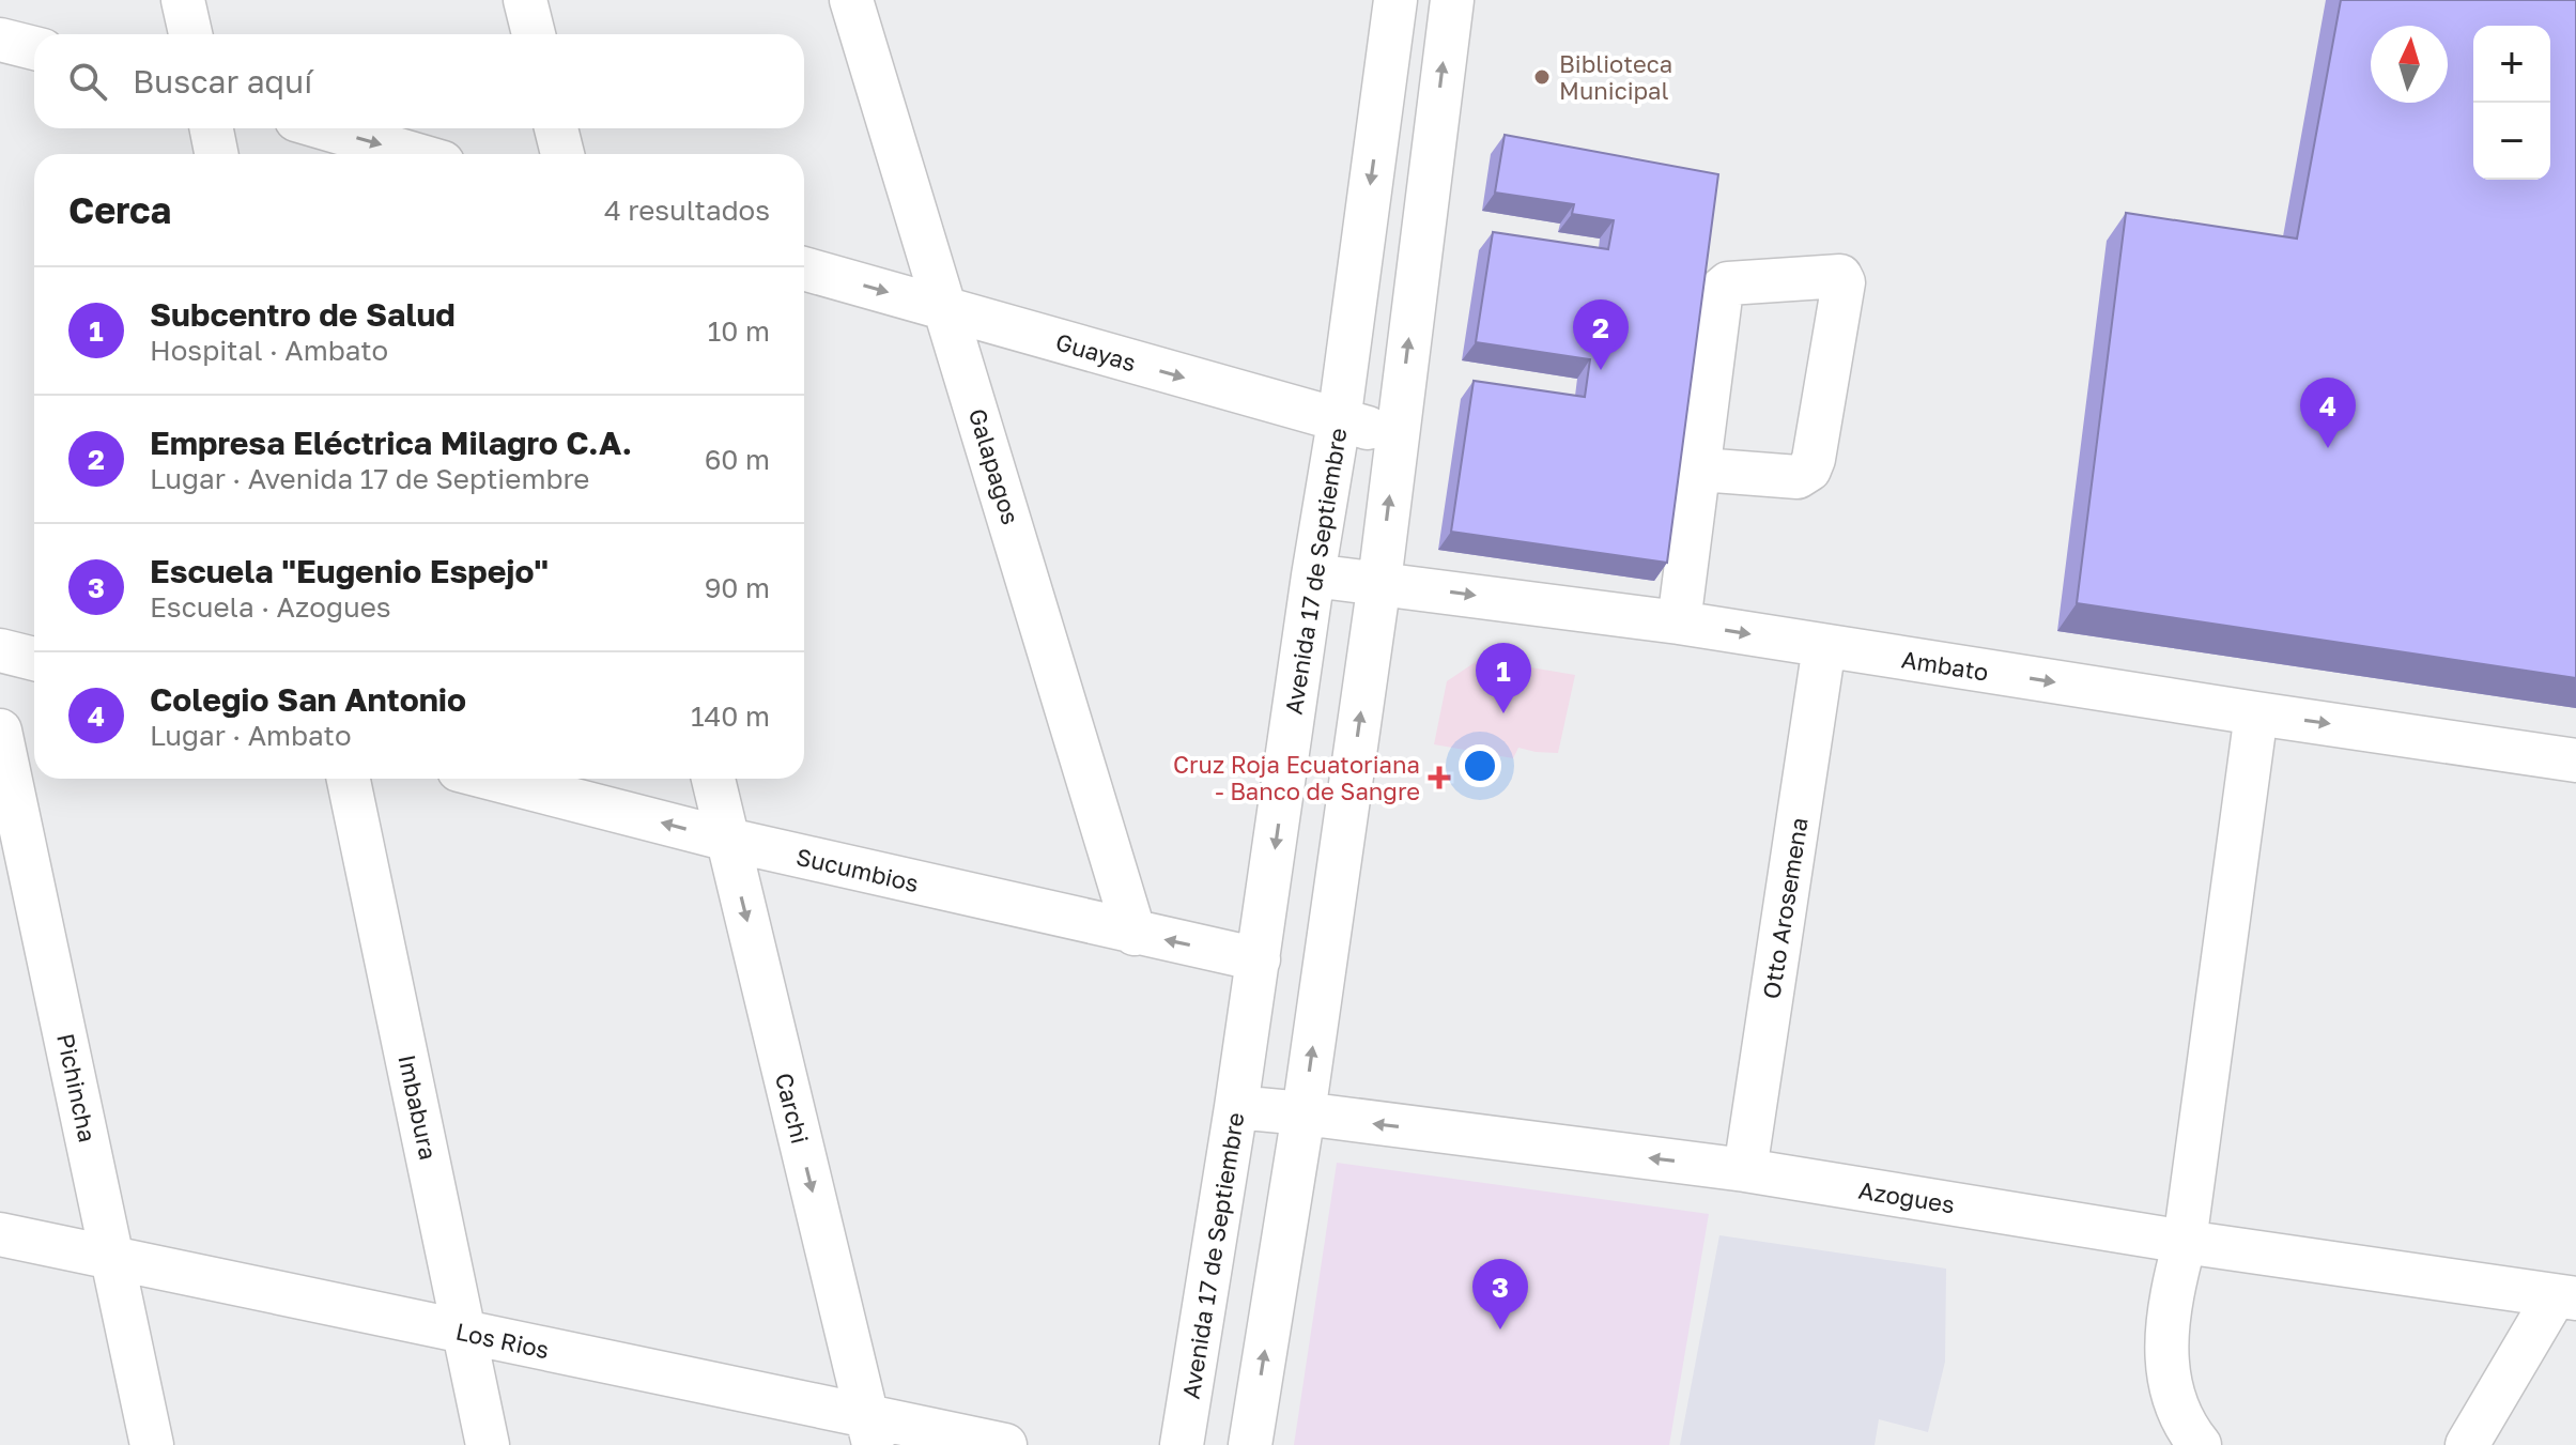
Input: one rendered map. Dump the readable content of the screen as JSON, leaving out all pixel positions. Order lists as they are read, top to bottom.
{
  "streets": {
    "street": [
      "Guayas",
      "Galapagos",
      "Avenida 17 de Septiembre",
      "Ambato",
      "Sucumbios",
      "Otto Arosemena",
      "Pichincha",
      "Imbabura",
      "Carchi",
      "Azogues",
      "Los Rios"
    ]
  },
  "crossings": [
    ["Guayas", "Galapagos"],
    ["Guayas", "Avenida 17 de Septiembre"],
    ["Galapagos", "Sucumbios"],
    ["Avenida 17 de Septiembre", "Ambato"],
    ["Avenida 17 de Septiembre", "Sucumbios"],
    ["Avenida 17 de Septiembre", "Azogues"],
    ["Ambato", "Otto Arosemena"],
    ["Sucumbios", "Carchi"],
    ["Otto Arosemena", "Azogues"],
    ["Pichincha", "Los Rios"],
    ["Imbabura", "Los Rios"],
    ["Carchi", "Los Rios"]
  ],
  "one_way": [
    "Guayas",
    "Ambato",
    "Sucumbios",
    "Carchi"
  ],
  "places": {
    "other": ["Biblioteca Municipal"],
    "health": ["Cruz Roja Ecuatoriana - Banco de Sangre"]
  },
  "north": "top",
  "page": {
    "map_buttons": ["+", "−"],
    "search": "Buscar aquí",
    "heading": ["Cerca", "4 resultados"],
    "list": [
      {
        "mark": "1",
        "name": "Subcentro de Salud",
        "note": "Hospital · Ambato",
        "value": "10 m"
      },
      {
        "mark": "2",
        "name": "Empresa Eléctrica Milagro C.A.",
        "note": "Lugar · Avenida 17 de Septiembre",
        "value": "60 m"
      },
      {
        "mark": "3",
        "name": "Escuela \"Eugenio Espejo\"",
        "note": "Escuela · Azogues",
        "value": "90 m"
      },
      {
        "mark": "4",
        "name": "Colegio San Antonio",
        "note": "Lugar · Ambato",
        "value": "140 m"
      }
    ],
    "pins": [
      "2",
      "4",
      "1",
      "3"
    ]
  }
}
